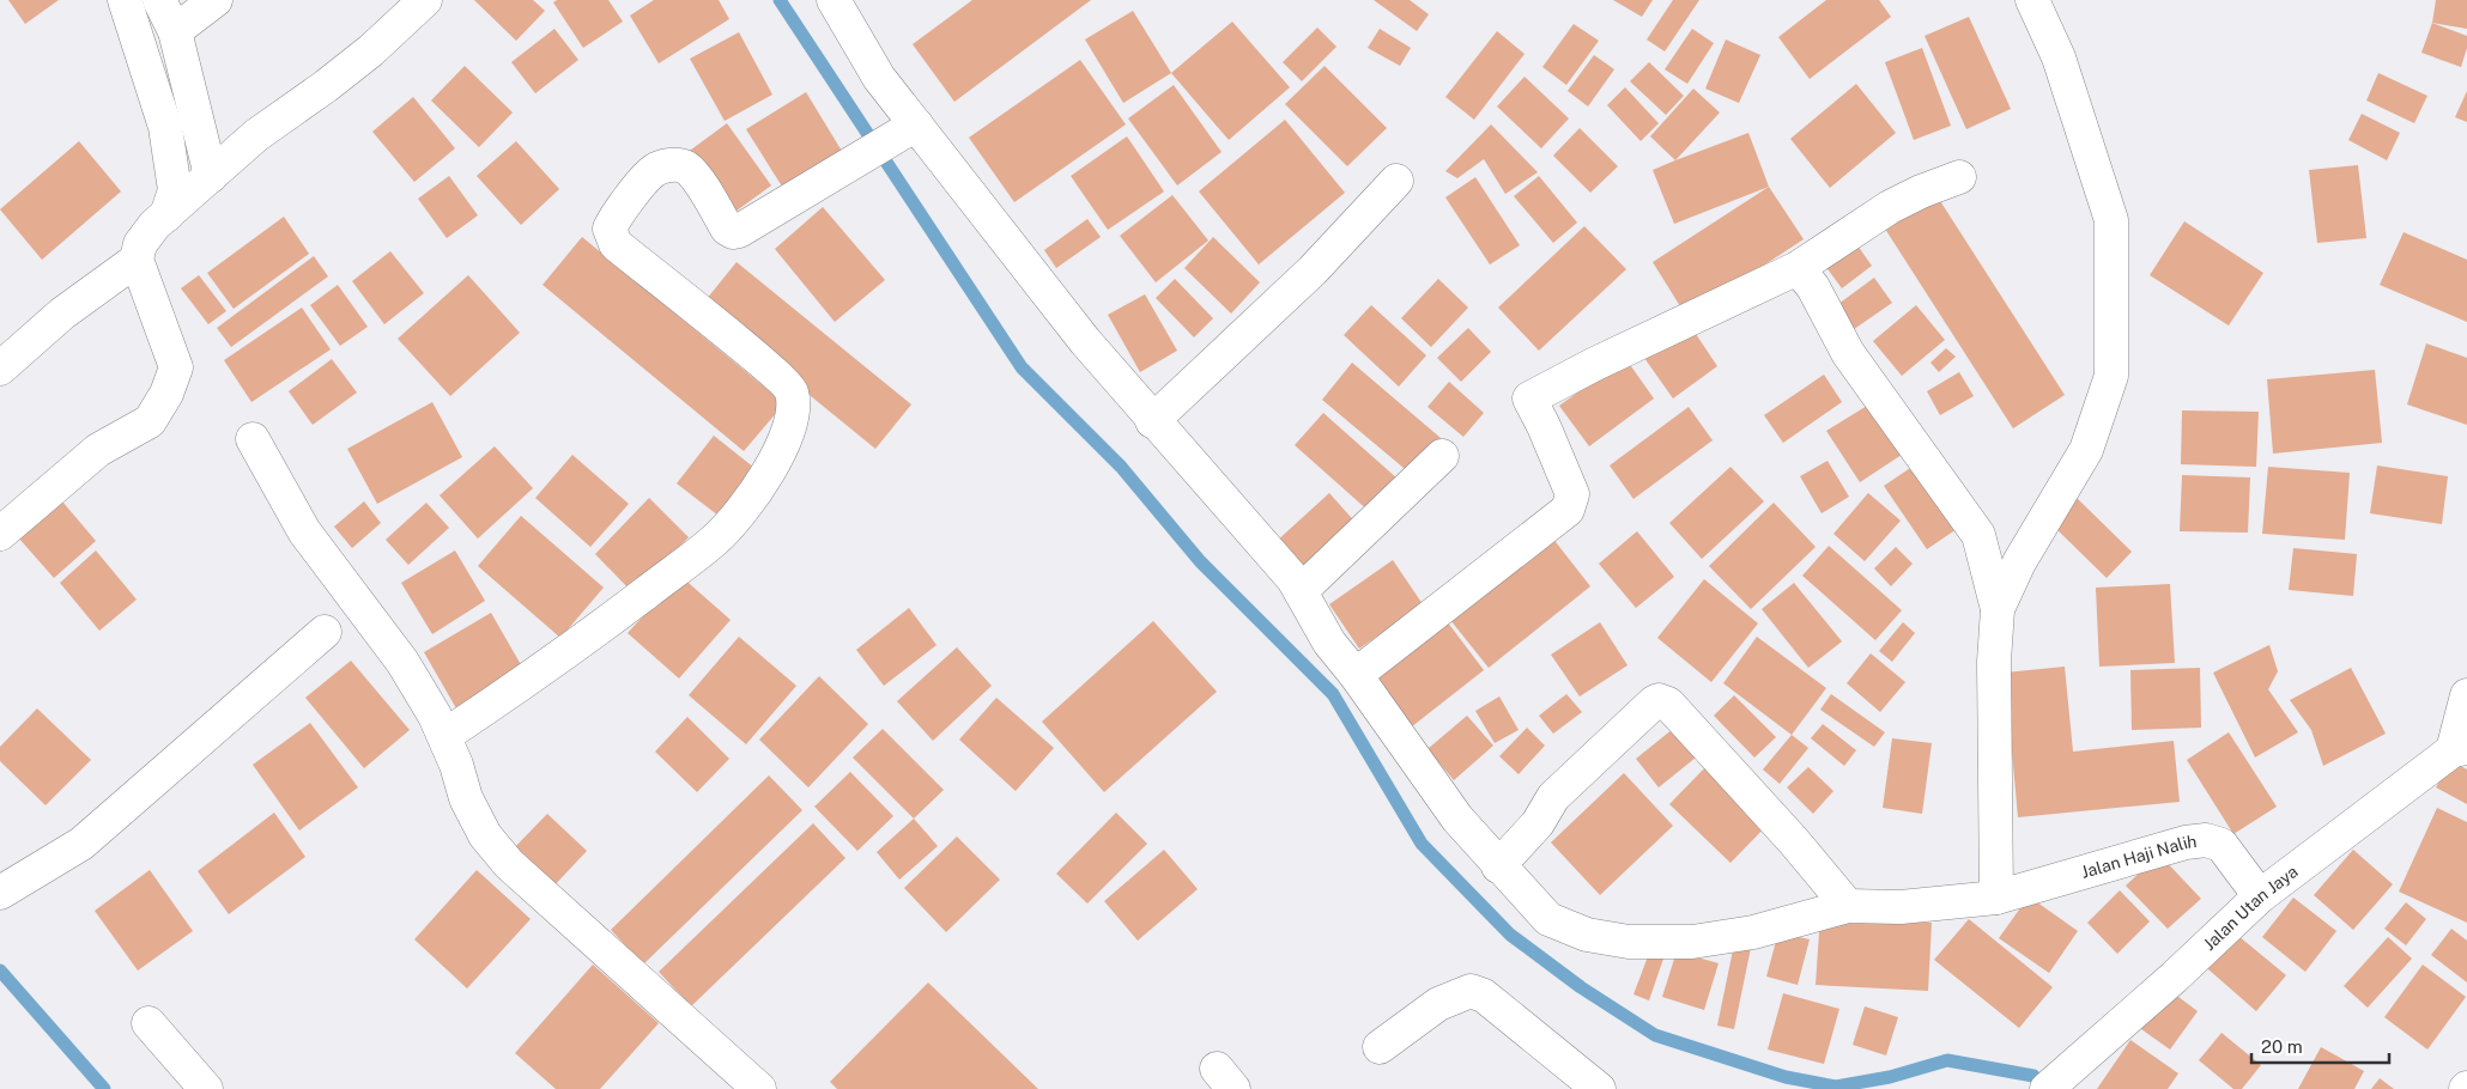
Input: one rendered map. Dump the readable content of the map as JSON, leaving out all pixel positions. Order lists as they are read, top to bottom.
{
  "streets": {
    "street": ["Jalan Haji Nalih", "Jalan Utan Jaya"]
  },
  "crossings": [
    ["Jalan Haji Nalih", "Jalan Utan Jaya"]
  ],
  "scale_bar": "20 m"
}
